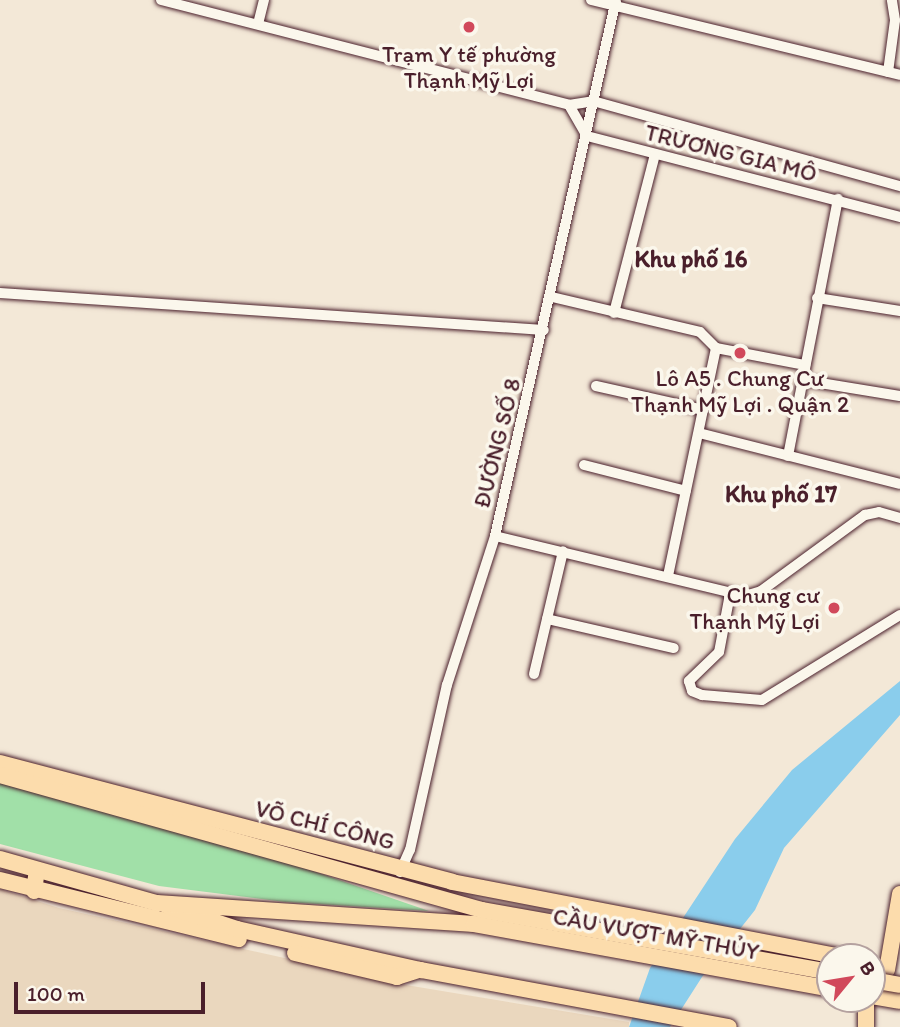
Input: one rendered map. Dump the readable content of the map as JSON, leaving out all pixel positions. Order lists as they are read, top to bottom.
{
  "streets": {
    "main road": ["VÕ CHÍ CÔNG", "CẦU VƯỢT MỸ THỦY"],
    "street": ["TRƯƠNG GIA MÔ", "ĐƯỜNG SỐ 8"]
  },
  "crossings": [
    ["TRƯƠNG GIA MÔ", "ĐƯỜNG SỐ 8"],
    ["ĐƯỜNG SỐ 8", "VÕ CHÍ CÔNG"],
    ["VÕ CHÍ CÔNG", "CẦU VƯỢT MỸ THỦY"]
  ],
  "districts": ["Khu phố 16", "Khu phố 17"],
  "places": ["Trạm Y tế phường Thạnh Mỹ Lợi", "Lô A5 . Chung Cư Thạnh Mỹ Lợi . Quận 2", "Chung cư Thạnh Mỹ Lợi"],
  "scale_bar": "100 m",
  "north": "top right"
}
